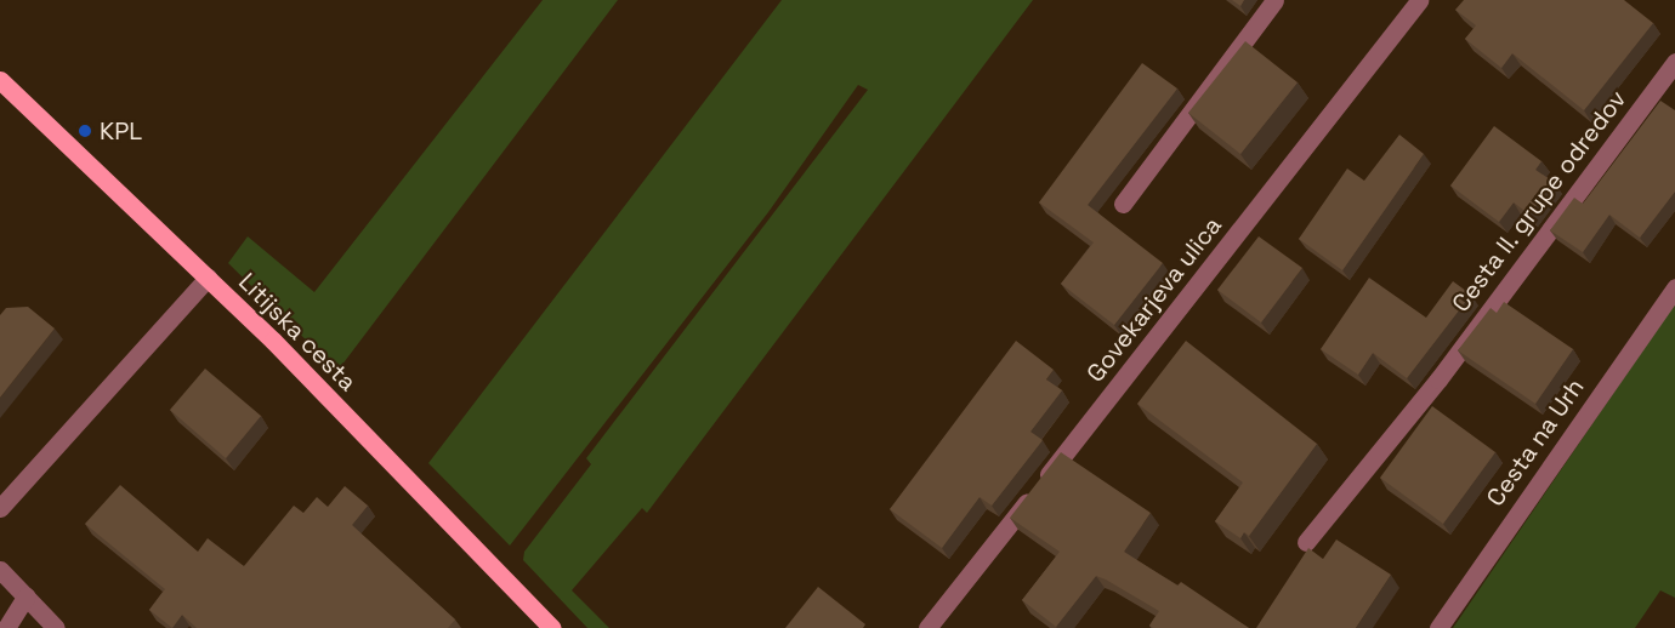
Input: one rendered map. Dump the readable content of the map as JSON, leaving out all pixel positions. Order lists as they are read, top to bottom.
{
  "streets": {
    "main road": ["Litijska cesta"],
    "street": ["Cesta II. grupe odredov", "Govekarjeva ulica", "Cesta na Urh"]
  },
  "places": ["KPL"]
}
